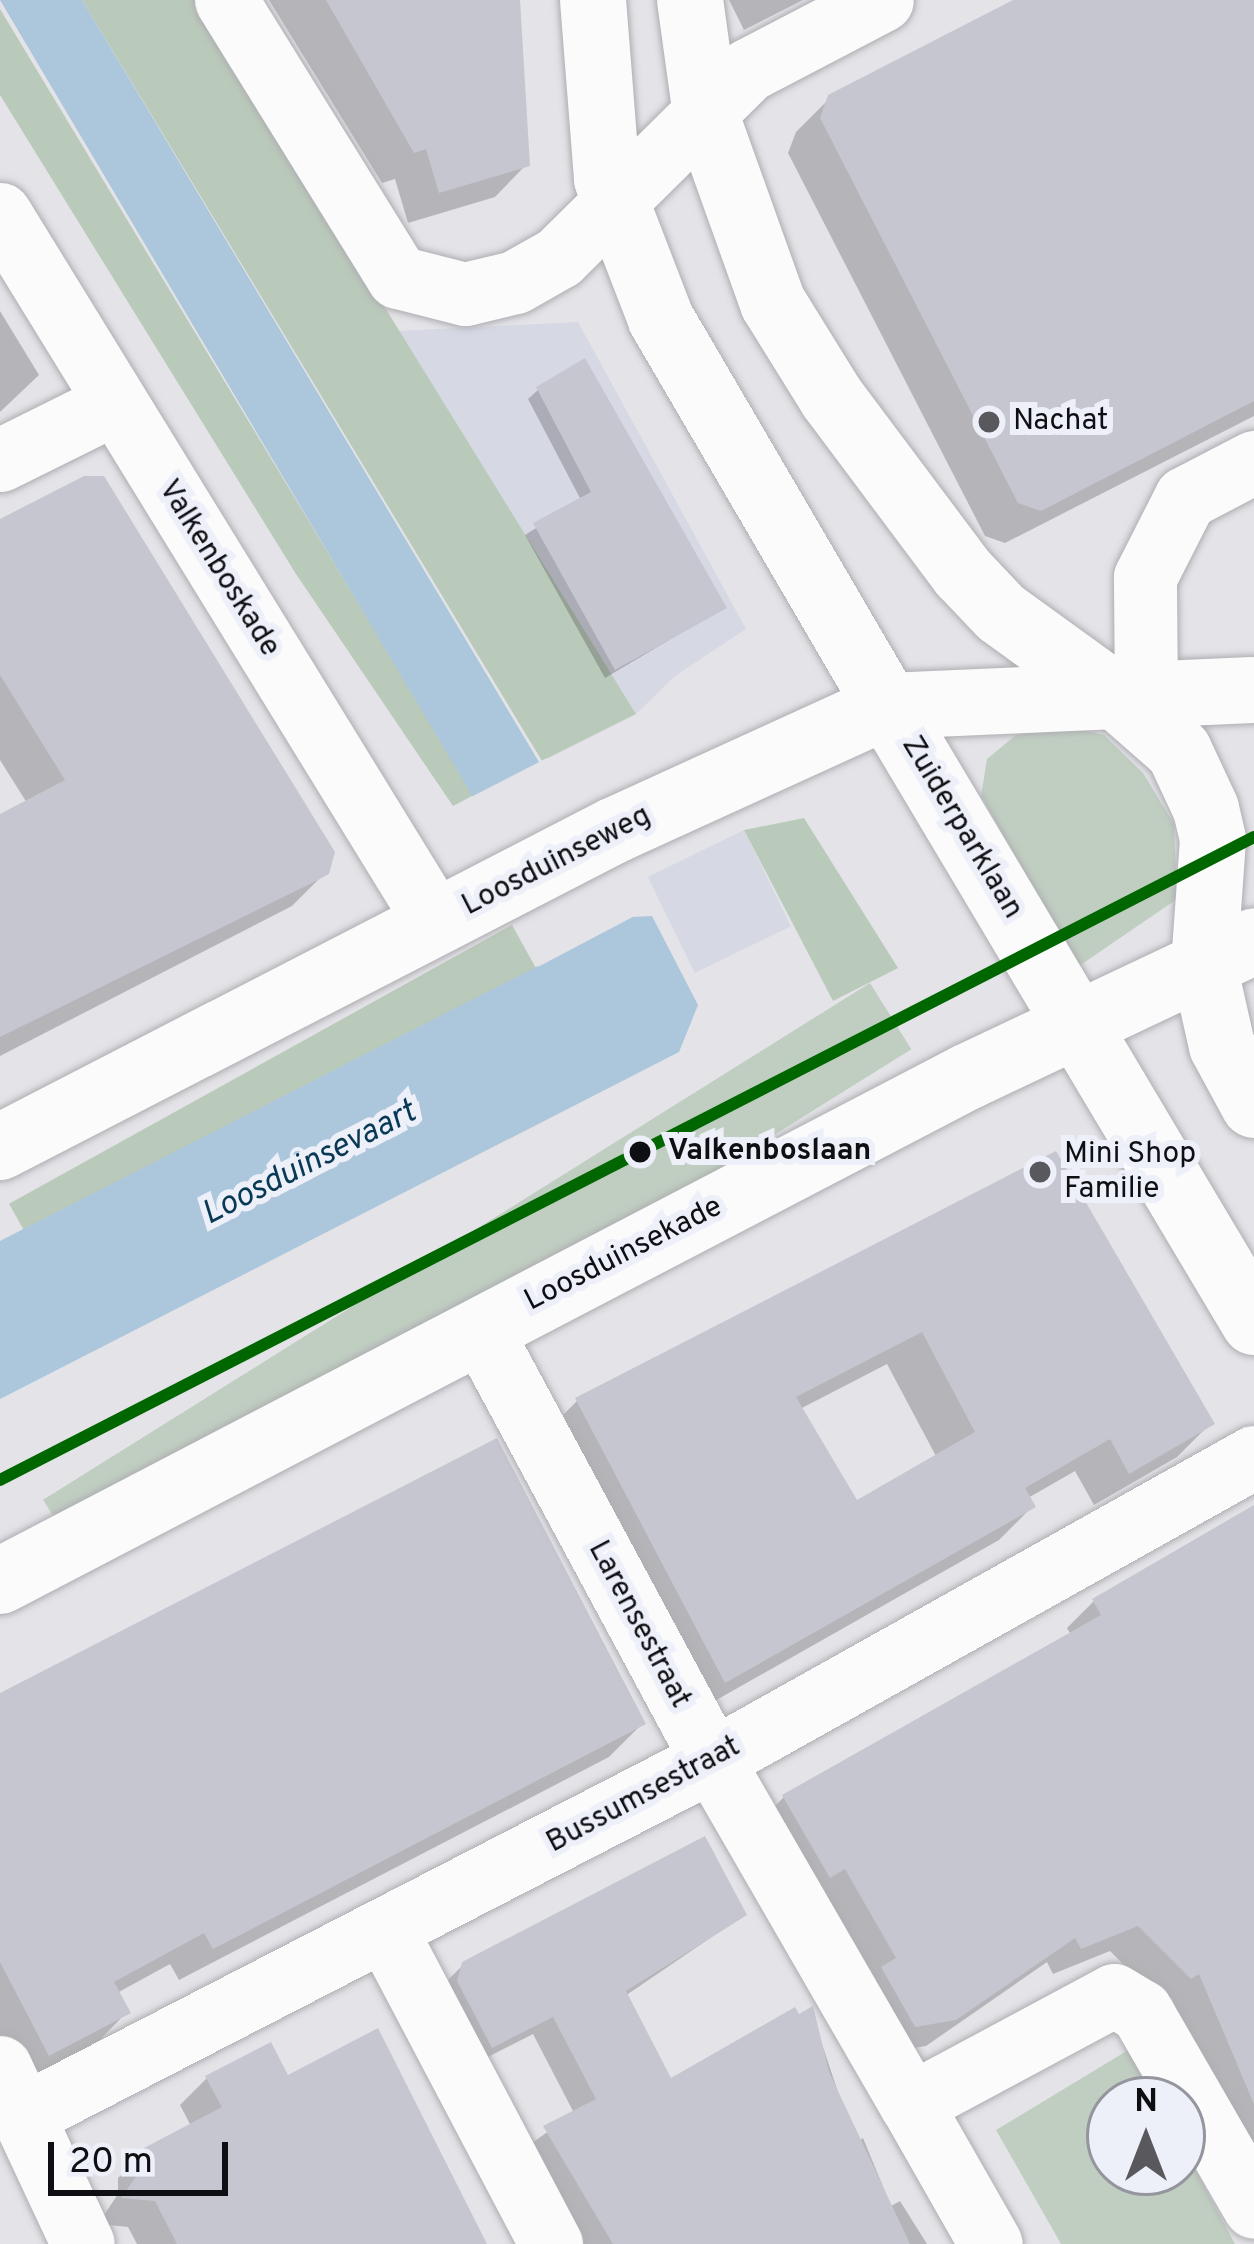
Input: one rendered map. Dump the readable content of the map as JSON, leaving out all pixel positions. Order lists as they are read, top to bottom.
{
  "streets": {
    "main road": ["Zuiderparklaan", "Loosduinseweg", "Loosduinsekade"],
    "street": ["Valkenboskade", "Larensestraat", "Bussumsestraat"]
  },
  "crossings": [
    ["Valkenboskade", "Loosduinseweg"],
    ["Zuiderparklaan", "Loosduinseweg"],
    ["Zuiderparklaan", "Loosduinsekade"],
    ["Loosduinsekade", "Larensestraat"],
    ["Larensestraat", "Bussumsestraat"]
  ],
  "water": ["Loosduinsevaart"],
  "places": ["Nachat", "Valkenboslaan", "Mini Shop Familie"],
  "scale_bar": "20 m",
  "north": "top"
}
